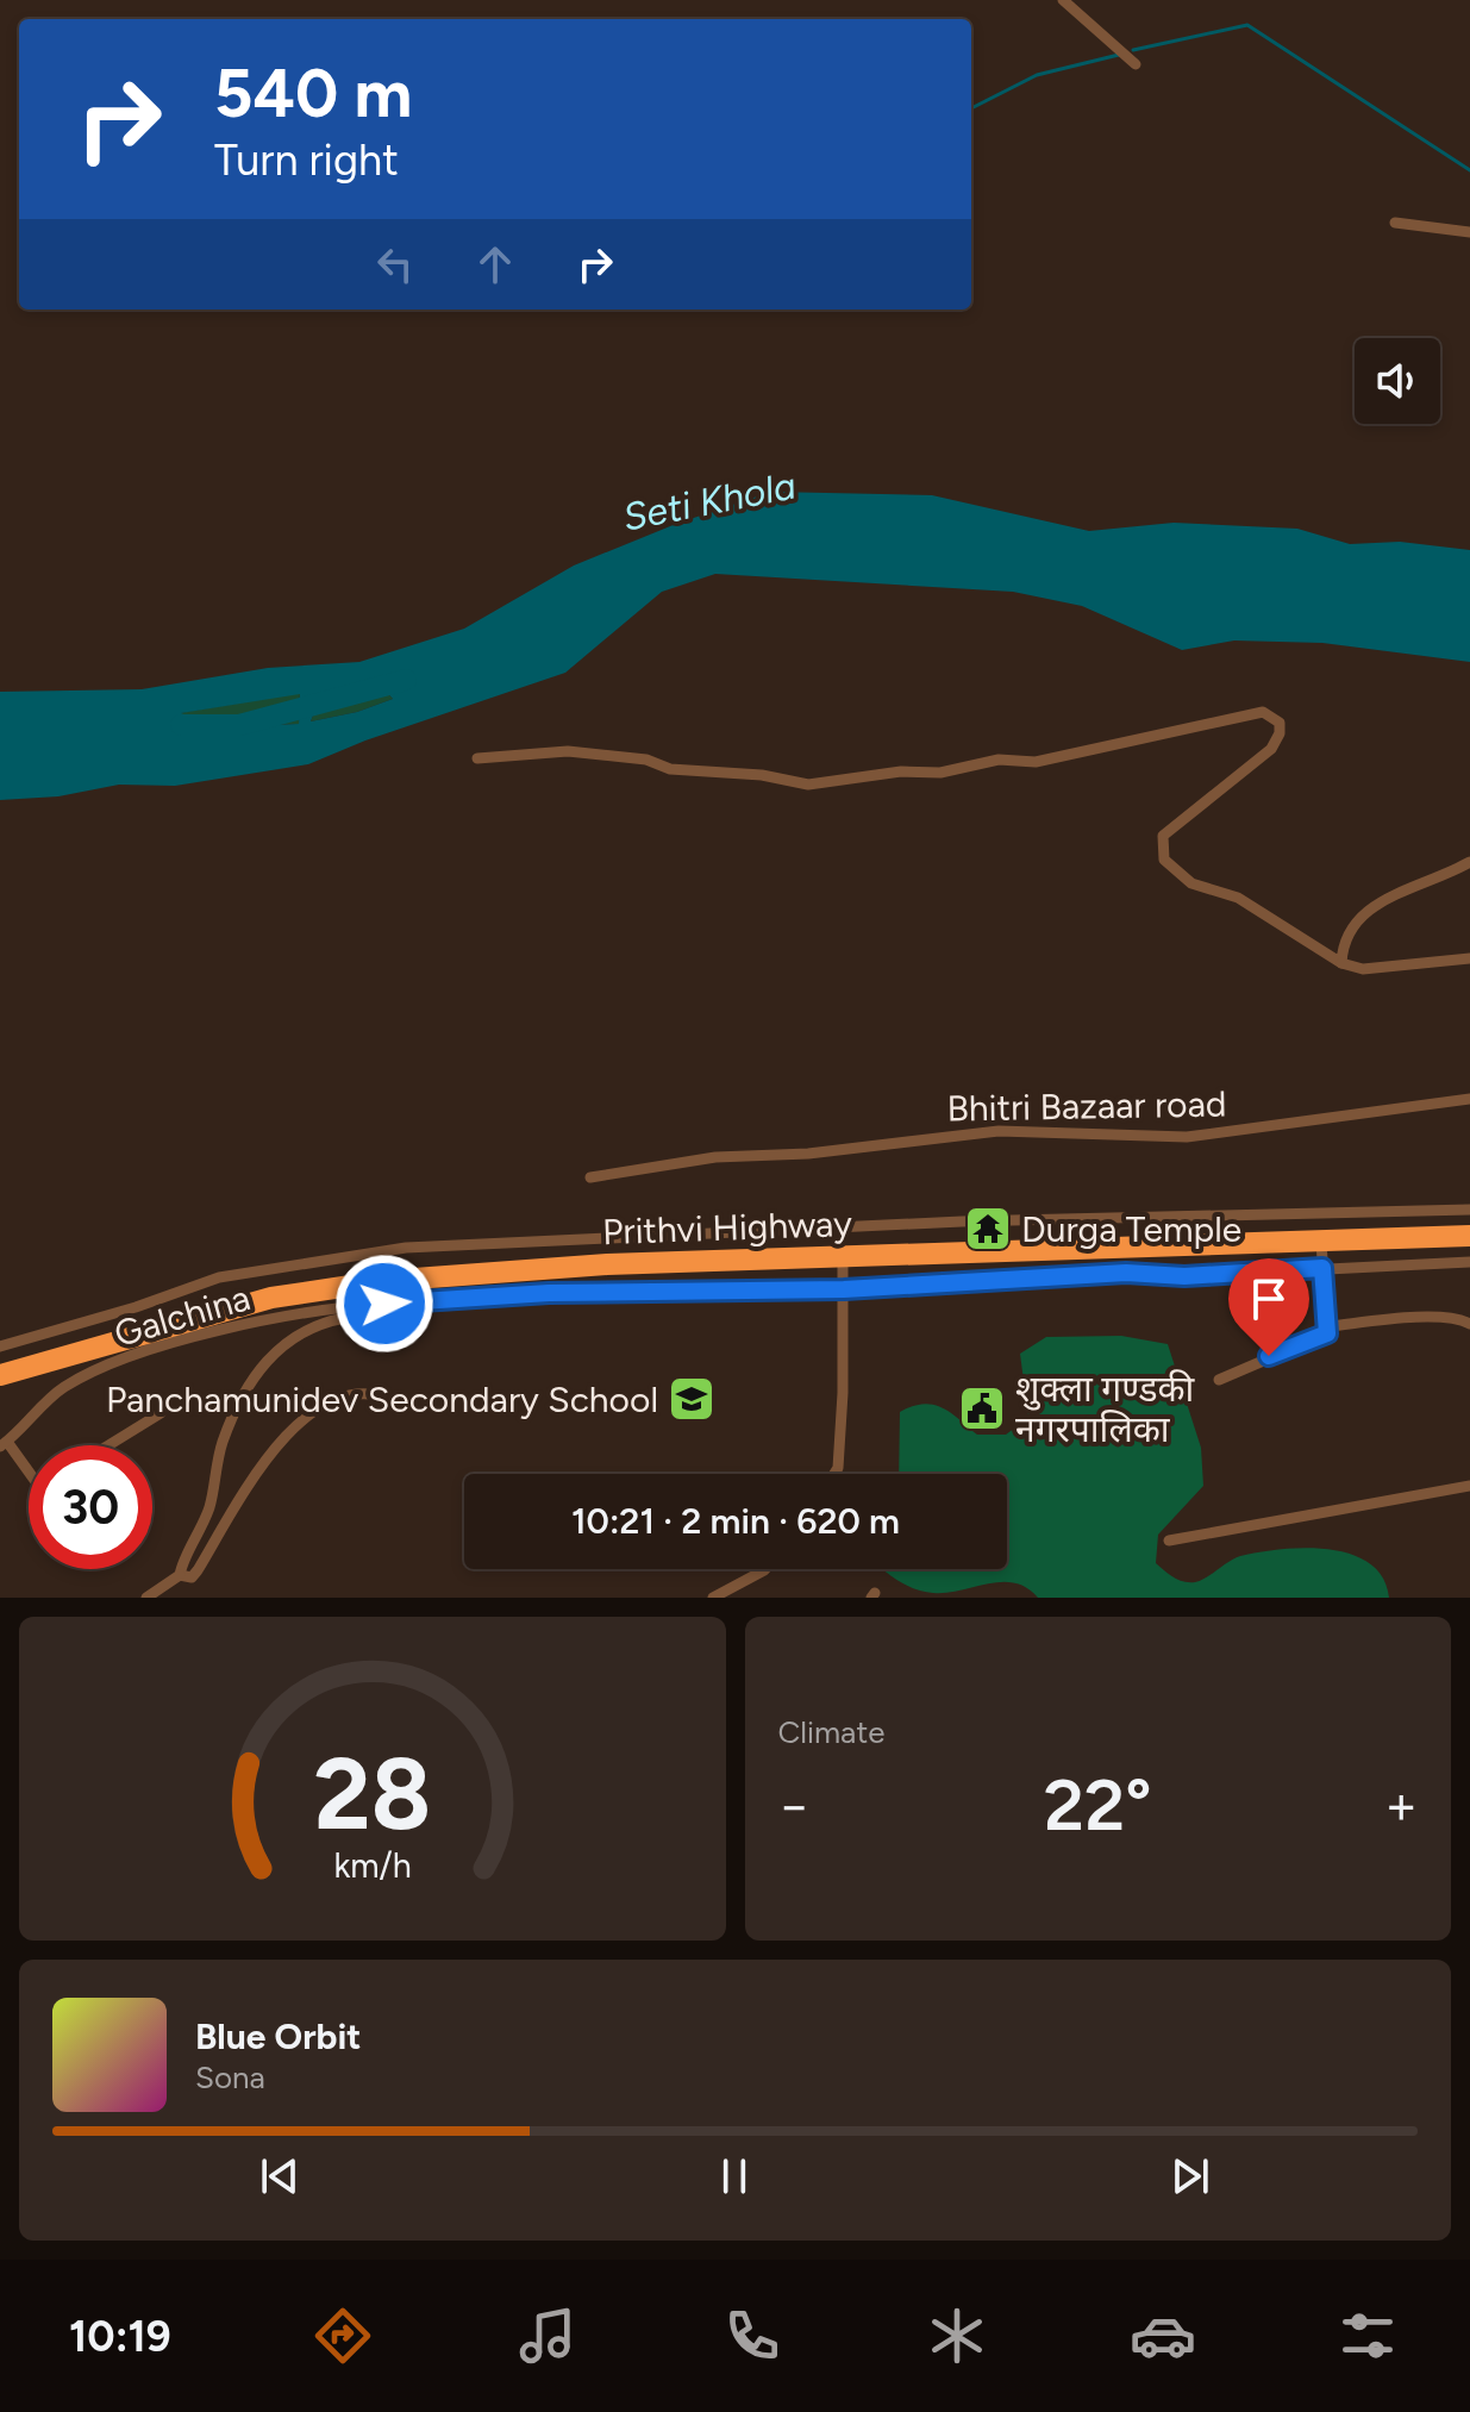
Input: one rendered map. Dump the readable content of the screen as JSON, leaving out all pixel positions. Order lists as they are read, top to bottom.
{
  "streets": {
    "highway": ["Prithvi Highway"],
    "street": ["Bhitri Bazaar road", "Galchina"]
  },
  "water": ["Seti Khola"],
  "places": {
    "temple": ["Durga Temple"],
    "school or university": ["Panchamunidev Secondary School"],
    "public building": ["शुक्ला गण्डकी नगरपालिका"]
  },
  "page": {
    "turn": ["540 m", "Turn right"],
    "limit": "30",
    "trip": "10:21 · 2 min · 620 m",
    "tile": "Climate",
    "heat": ["−", "22°", "+"],
    "song": ["Blue Orbit", "Sona"],
    "tabs": "10:19",
    "gauge": ["28", "km/h"]
  }
}
